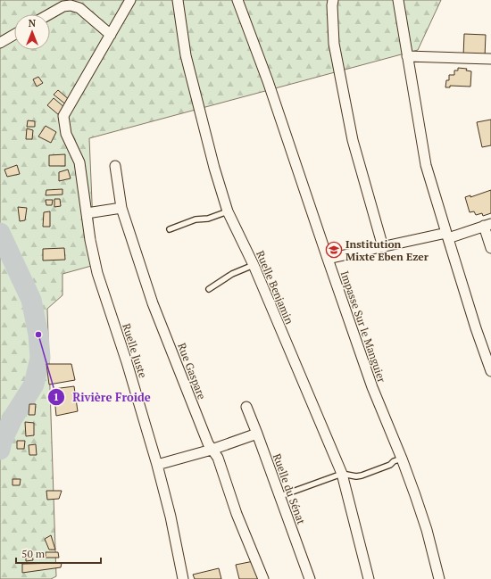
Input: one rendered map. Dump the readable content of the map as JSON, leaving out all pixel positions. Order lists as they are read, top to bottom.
{
  "streets": {
    "street": [
      "Ruelle Benjamin",
      "Impasse Sur le Manguier",
      "Ruelle Juste",
      "Rue Gaspare",
      "Ruelle du Sénat"
    ]
  },
  "places": {
    "school or university": ["Institution Mixte Eben Ezer"],
    "other": ["Rivière Froide"]
  },
  "scale_bar": "50 m",
  "north": "top"
}
